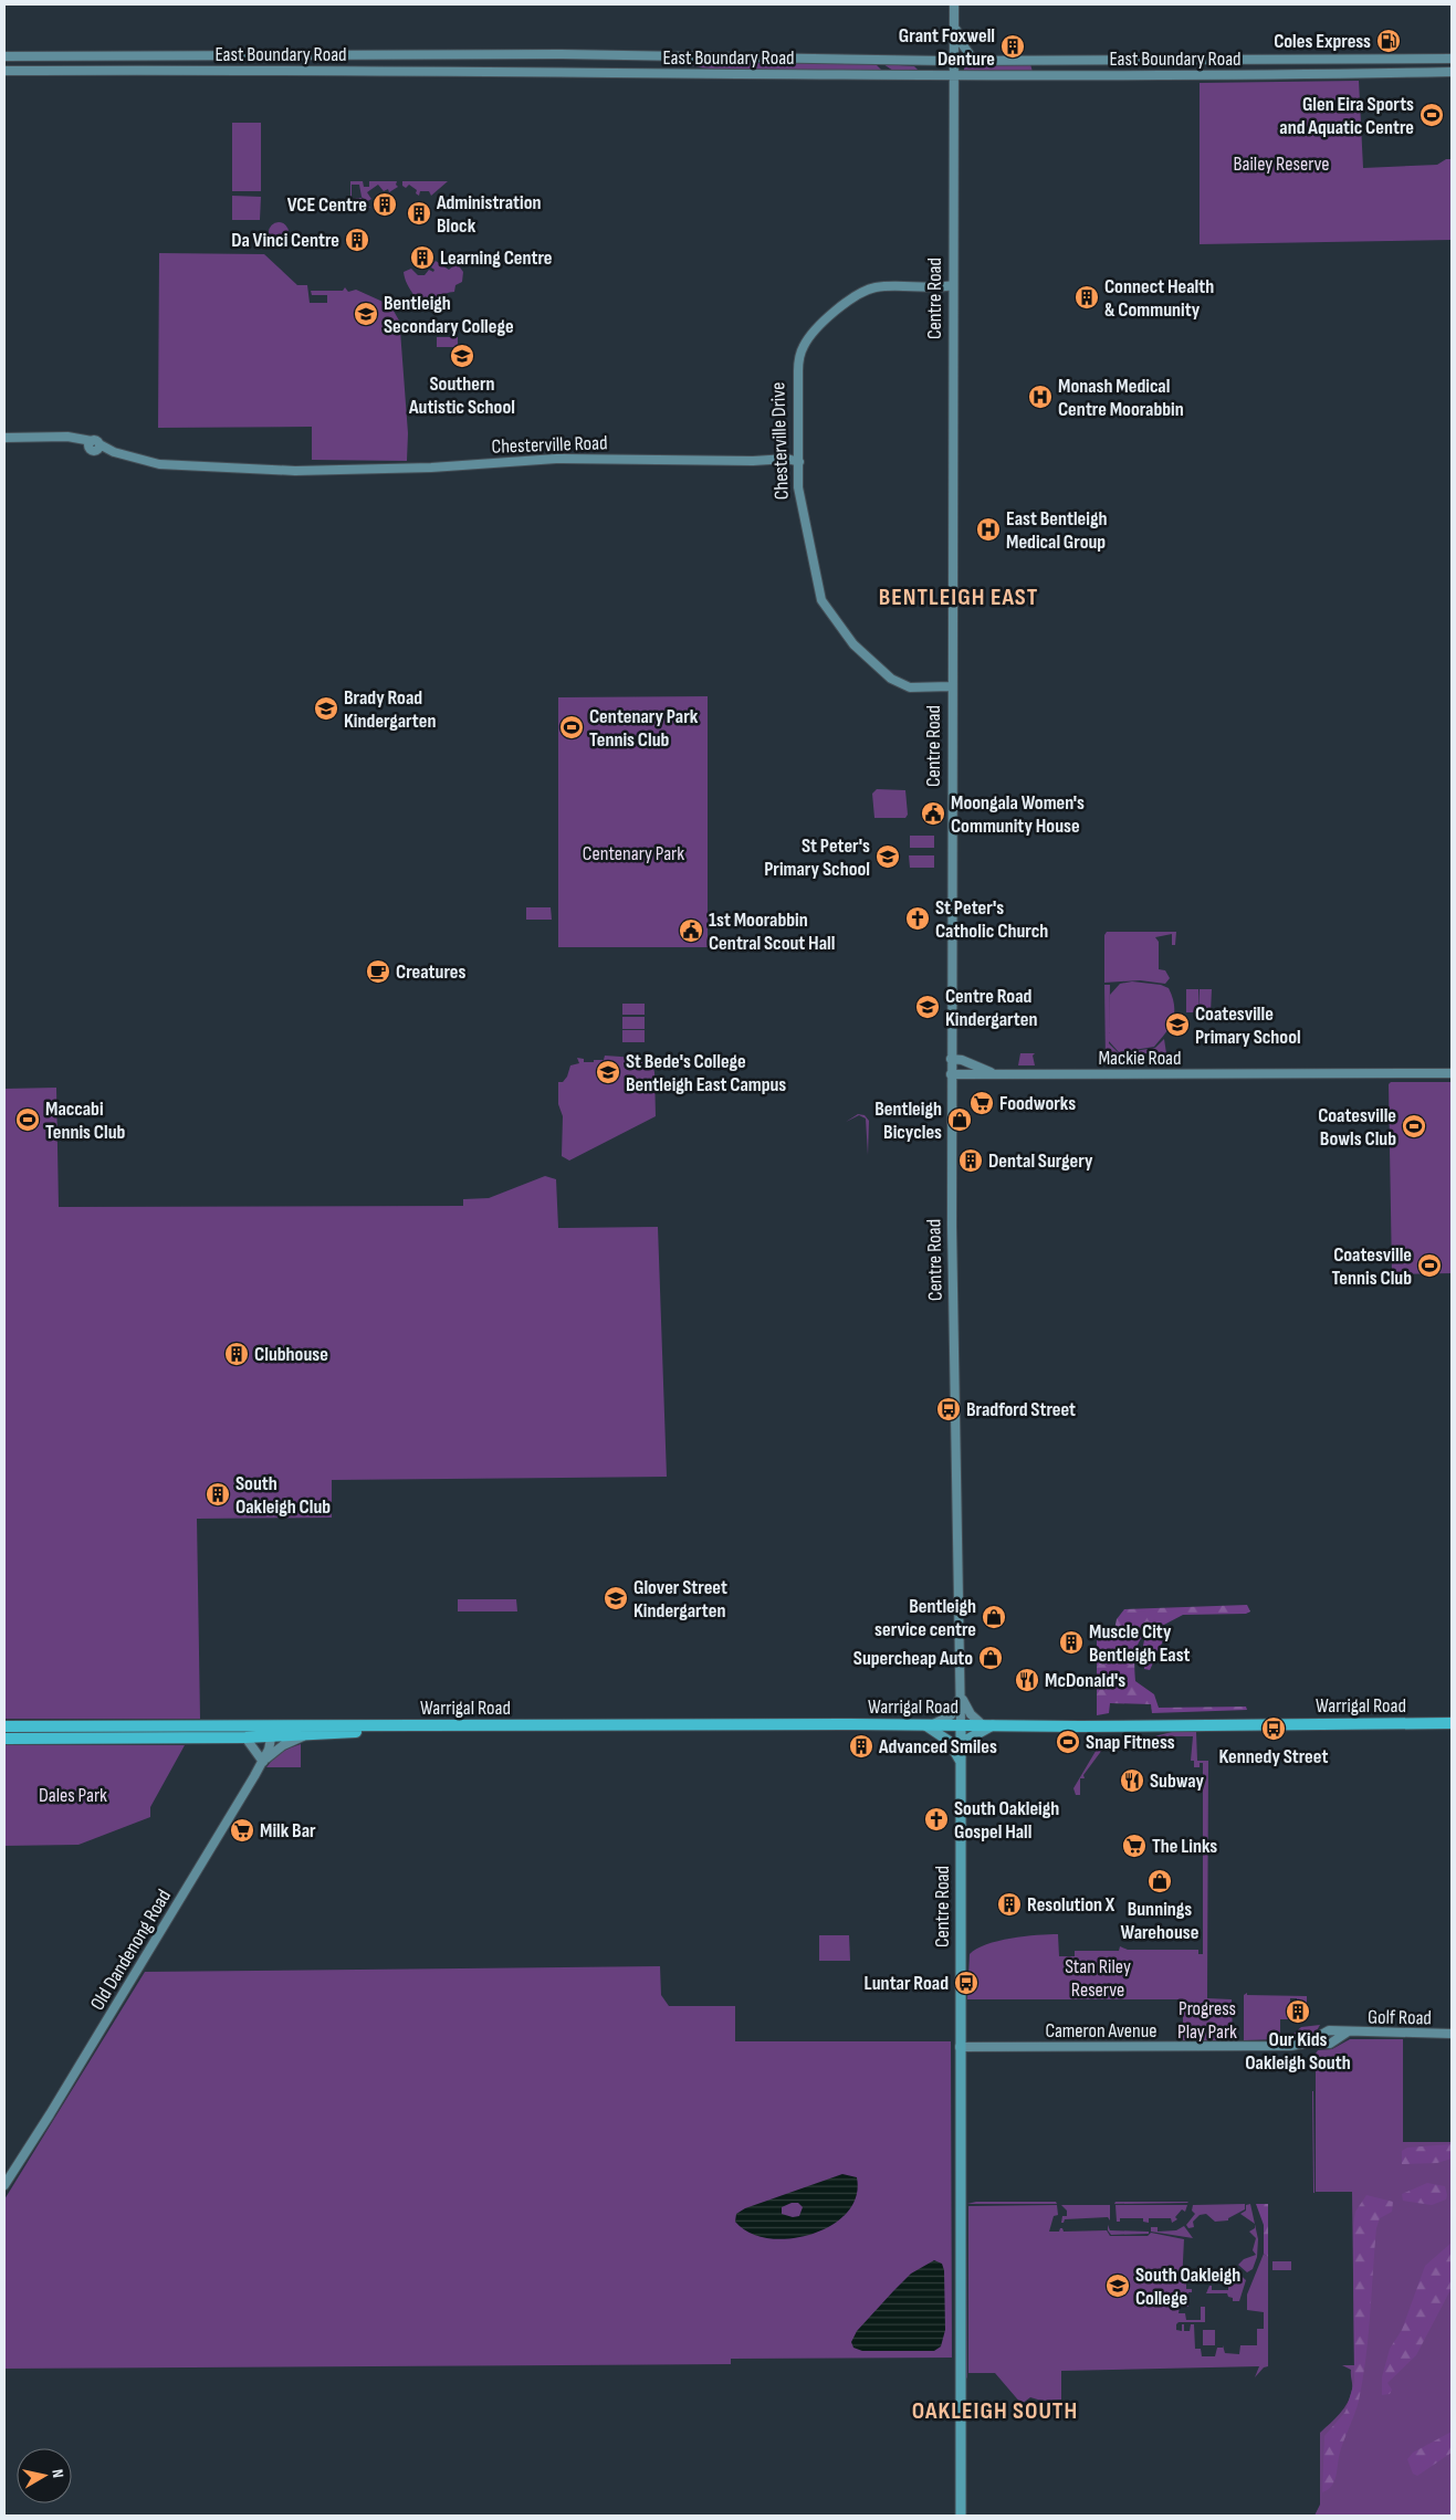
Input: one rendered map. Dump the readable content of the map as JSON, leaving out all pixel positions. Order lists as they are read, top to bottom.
{
  "streets": {
    "highway": ["Warrigal Road"],
    "main road": [
      "East Boundary Road",
      "Centre Road",
      "Chesterville Drive",
      "Chesterville Road",
      "Mackie Road",
      "Old Dandenong Road",
      "Golf Road",
      "Cameron Avenue"
    ]
  },
  "crossings": [
    ["East Boundary Road", "Centre Road"],
    ["Centre Road", "Chesterville Drive"],
    ["Centre Road", "Mackie Road"],
    ["Centre Road", "Warrigal Road"],
    ["Centre Road", "Cameron Avenue"],
    ["Chesterville Drive", "Chesterville Road"],
    ["Warrigal Road", "Old Dandenong Road"],
    ["Golf Road", "Cameron Avenue"]
  ],
  "districts": ["BENTLEIGH EAST", "OAKLEIGH SOUTH"],
  "parks": [
    "Bailey Reserve",
    "Centenary Park",
    "Dales Park",
    "Stan Riley Reserve",
    "Progress Play Park"
  ],
  "places": {
    "fuel station": ["Coles Express"],
    "building": [
      "Grant Foxwell Denture",
      "VCE Centre",
      "Administration Block",
      "Da Vinci Centre",
      "Learning Centre",
      "Connect Health & Community",
      "Dental Surgery",
      "Clubhouse",
      "South Oakleigh Club",
      "Muscle City Bentleigh East",
      "Advanced Smiles",
      "Resolution X",
      "Our Kids Oakleigh South"
    ],
    "sports": [
      "Glen Eira Sports and Aquatic Centre",
      "Centenary Park Tennis Club",
      "Maccabi Tennis Club",
      "Coatesville Bowls Club",
      "Coatesville Tennis Club",
      "Snap Fitness"
    ],
    "school or university": [
      "Bentleigh Secondary College",
      "Southern Autistic School",
      "Brady Road Kindergarten",
      "St Peter's Primary School",
      "Centre Road Kindergarten",
      "Coatesville Primary School",
      "St Bede's College Bentleigh East Campus",
      "Glover Street Kindergarten",
      "South Oakleigh College"
    ],
    "hospital": ["Monash Medical Centre Moorabbin", "East Bentleigh Medical Group"],
    "public building": ["Moongala Women's Community House", "1st Moorabbin Central Scout Hall"],
    "church": ["St Peter's Catholic Church", "South Oakleigh Gospel Hall"],
    "cafe": ["Creatures"],
    "supermarket": ["Foodworks", "Milk Bar", "The Links"],
    "shop": [
      "Bentleigh Bicycles",
      "Bentleigh service centre",
      "Supercheap Auto",
      "Bunnings Warehouse"
    ],
    "bus stop": ["Bradford Street", "Kennedy Street", "Luntar Road"],
    "restaurant": ["McDonald's", "Subway"]
  },
  "north": "right"
}
